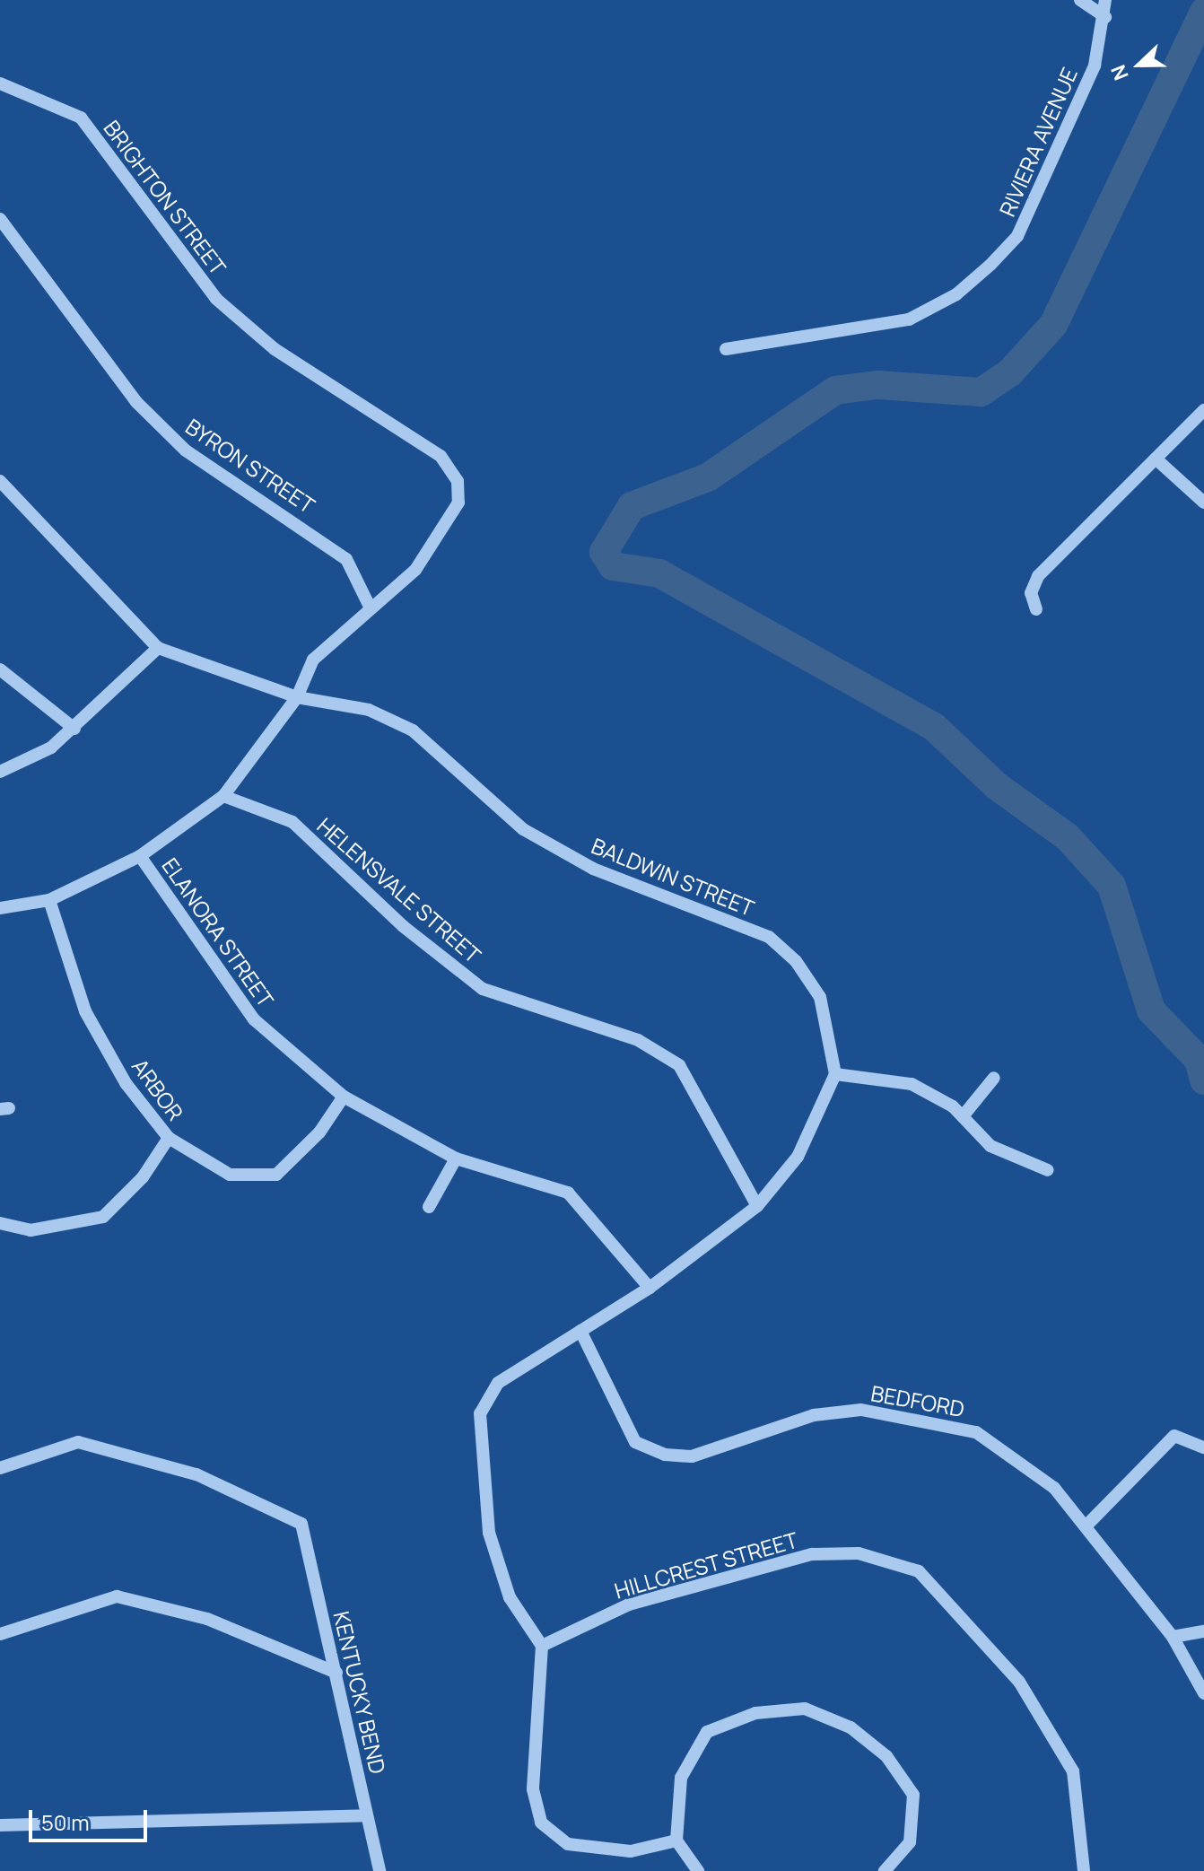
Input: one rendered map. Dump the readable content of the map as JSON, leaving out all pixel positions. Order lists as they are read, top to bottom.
{
  "streets": {
    "street": [
      "RIVIERA AVENUE",
      "BRIGHTON STREET",
      "BYRON STREET",
      "BALDWIN STREET",
      "HELENSVALE STREET",
      "ELANORA STREET",
      "ARBOR",
      "BEDFORD",
      "HILLCREST STREET",
      "KENTUCKY BEND"
    ]
  },
  "crossings": [
    ["BRIGHTON STREET", "BYRON STREET"],
    ["ELANORA STREET", "ARBOR"]
  ],
  "scale_bar": "50 m",
  "north": "left"
}
